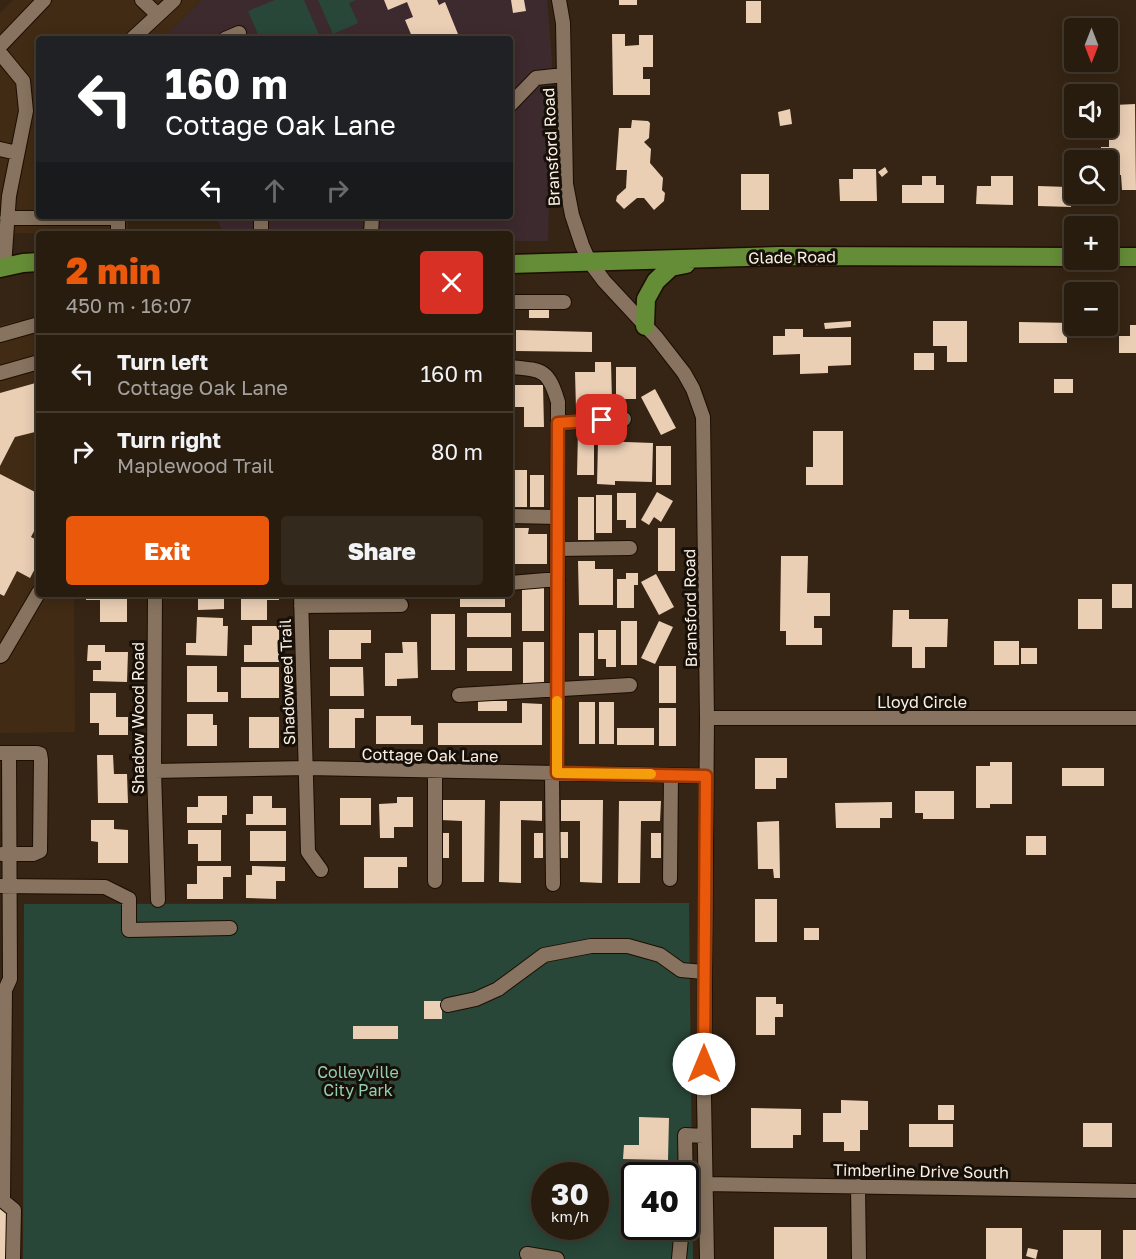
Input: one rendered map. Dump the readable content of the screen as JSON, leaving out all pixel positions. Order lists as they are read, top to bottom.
{
  "streets": {
    "main road": ["Glade Road"],
    "street": [
      "Bransford Road",
      "Shadoweed Trail",
      "Lloyd Circle",
      "Shadow Wood Road",
      "Cottage Oak Lane",
      "Timberline Drive South"
    ]
  },
  "crossings": [
    ["Bransford Road", "Glade Road"],
    ["Bransford Road", "Lloyd Circle"],
    ["Bransford Road", "Cottage Oak Lane"],
    ["Bransford Road", "Timberline Drive South"],
    ["Shadoweed Trail", "Cottage Oak Lane"],
    ["Shadow Wood Road", "Cottage Oak Lane"]
  ],
  "parks": ["Colleyville City Park"],
  "north": "bottom",
  "page": {
    "map_buttons": ["+", "−"],
    "turn": ["160 m", "Cottage Oak Lane"],
    "heading": ["2 min", "450 m · 16:07"],
    "list": [
      {
        "name": "Turn left",
        "note": "Cottage Oak Lane",
        "value": "160 m"
      },
      {
        "name": "Turn right",
        "note": "Maplewood Trail",
        "value": "80 m"
      }
    ],
    "buttons": ["Exit", "Share"],
    "speed": "30 km/h",
    "limit": "40"
  }
}
